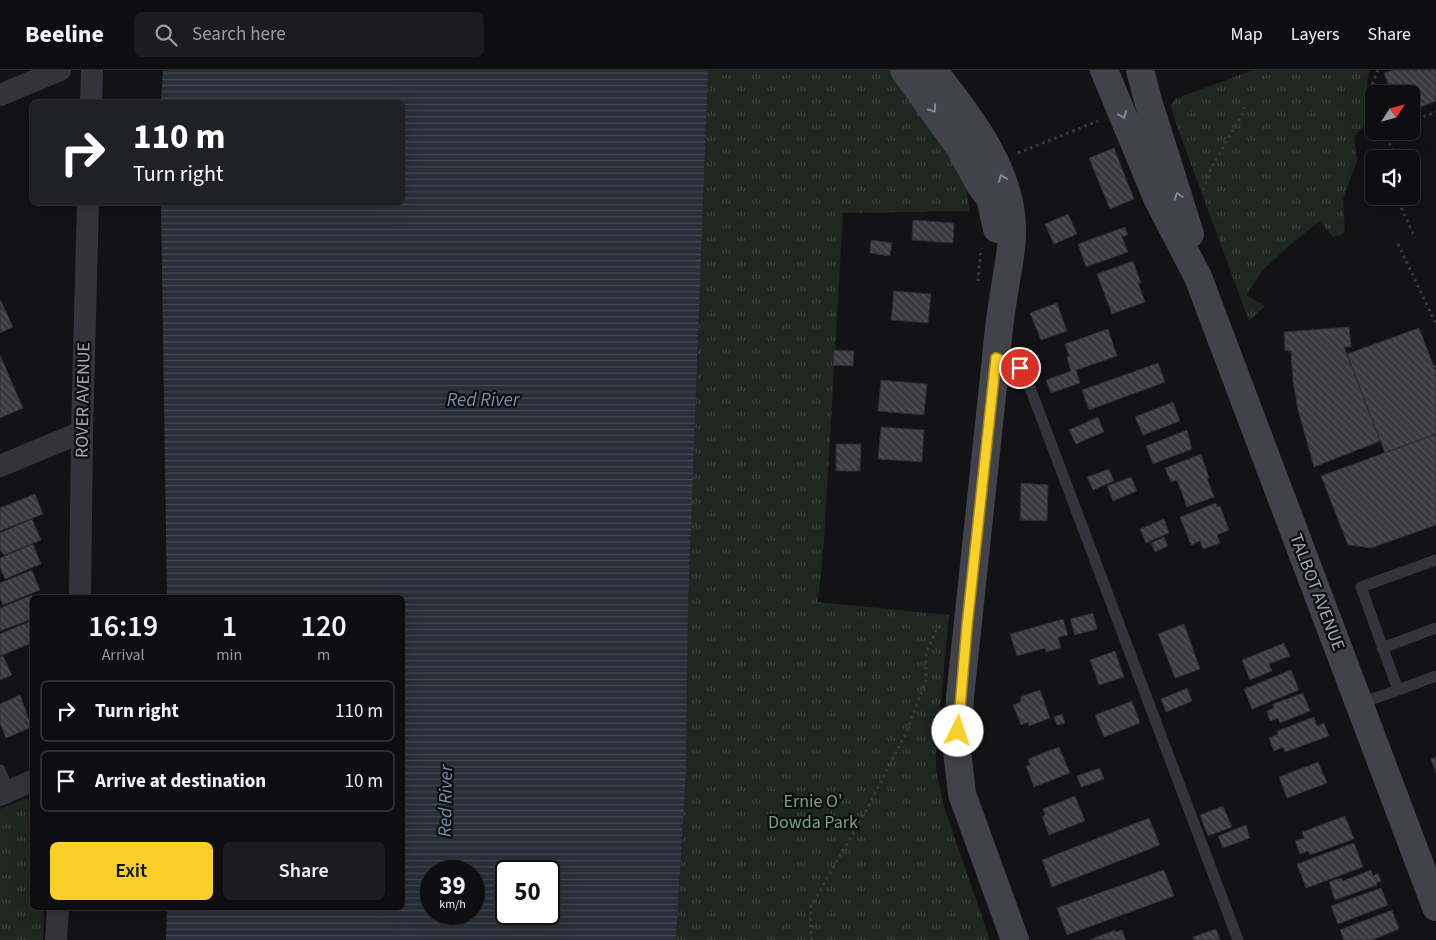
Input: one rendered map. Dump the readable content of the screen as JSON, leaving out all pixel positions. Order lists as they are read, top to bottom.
{
  "streets": {
    "main road": ["TALBOT AVENUE"],
    "street": ["ROVER AVENUE"]
  },
  "water": ["Red River"],
  "parks": ["Ernie O' Dowda Park"],
  "north": "top right",
  "page": {
    "header": "Beeline",
    "search": "Search here",
    "nav": ["Map", "Layers", "Share"],
    "turn": ["110 m", "Turn right"],
    "eta": [
      "16:19",
      "Arrival",
      "1",
      "min",
      "120",
      "m"
    ],
    "list": [
      {
        "name": "Turn right",
        "value": "110 m"
      },
      {
        "name": "Arrive at destination",
        "value": "10 m"
      }
    ],
    "buttons": ["Exit", "Share"],
    "speed": "39 km/h",
    "limit": "50"
  }
}
